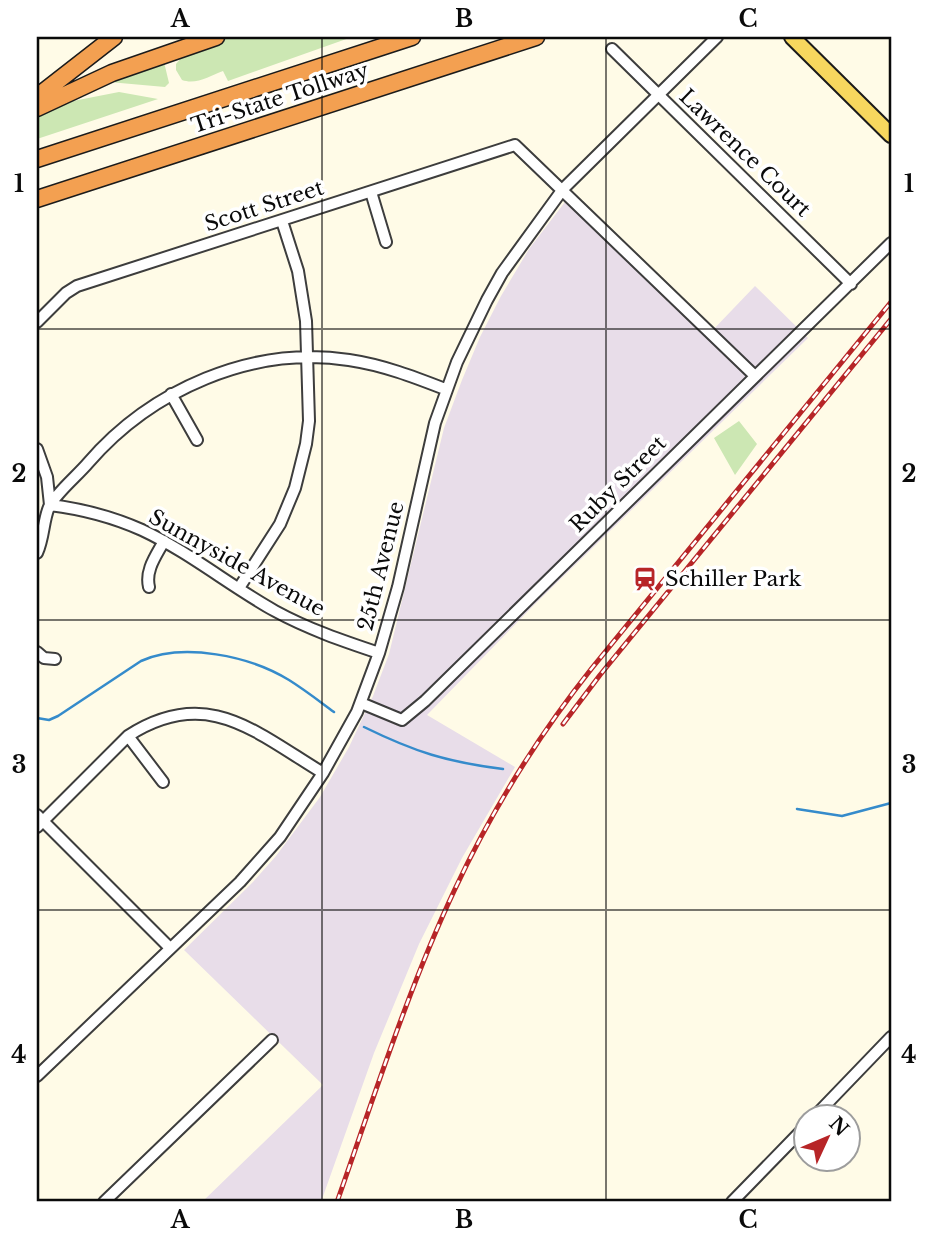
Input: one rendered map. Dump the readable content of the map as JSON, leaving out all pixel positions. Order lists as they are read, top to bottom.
{
  "streets": {
    "highway": ["Tri-State Tollway"],
    "street": [
      "Lawrence Court",
      "Scott Street",
      "Ruby Street",
      "Sunnyside Avenue",
      "25th Avenue"
    ]
  },
  "crossings": [
    ["Lawrence Court", "Ruby Street"],
    ["Lawrence Court", "25th Avenue"],
    ["Scott Street", "25th Avenue"],
    ["Ruby Street", "25th Avenue"],
    ["Sunnyside Avenue", "25th Avenue"]
  ],
  "places": {
    "station": ["Schiller Park"]
  },
  "north": "top right",
  "grid": {
    "columns": ["A", "B", "C"],
    "rows": [
      "1",
      "2",
      "3",
      "4"
    ]
  }
}
